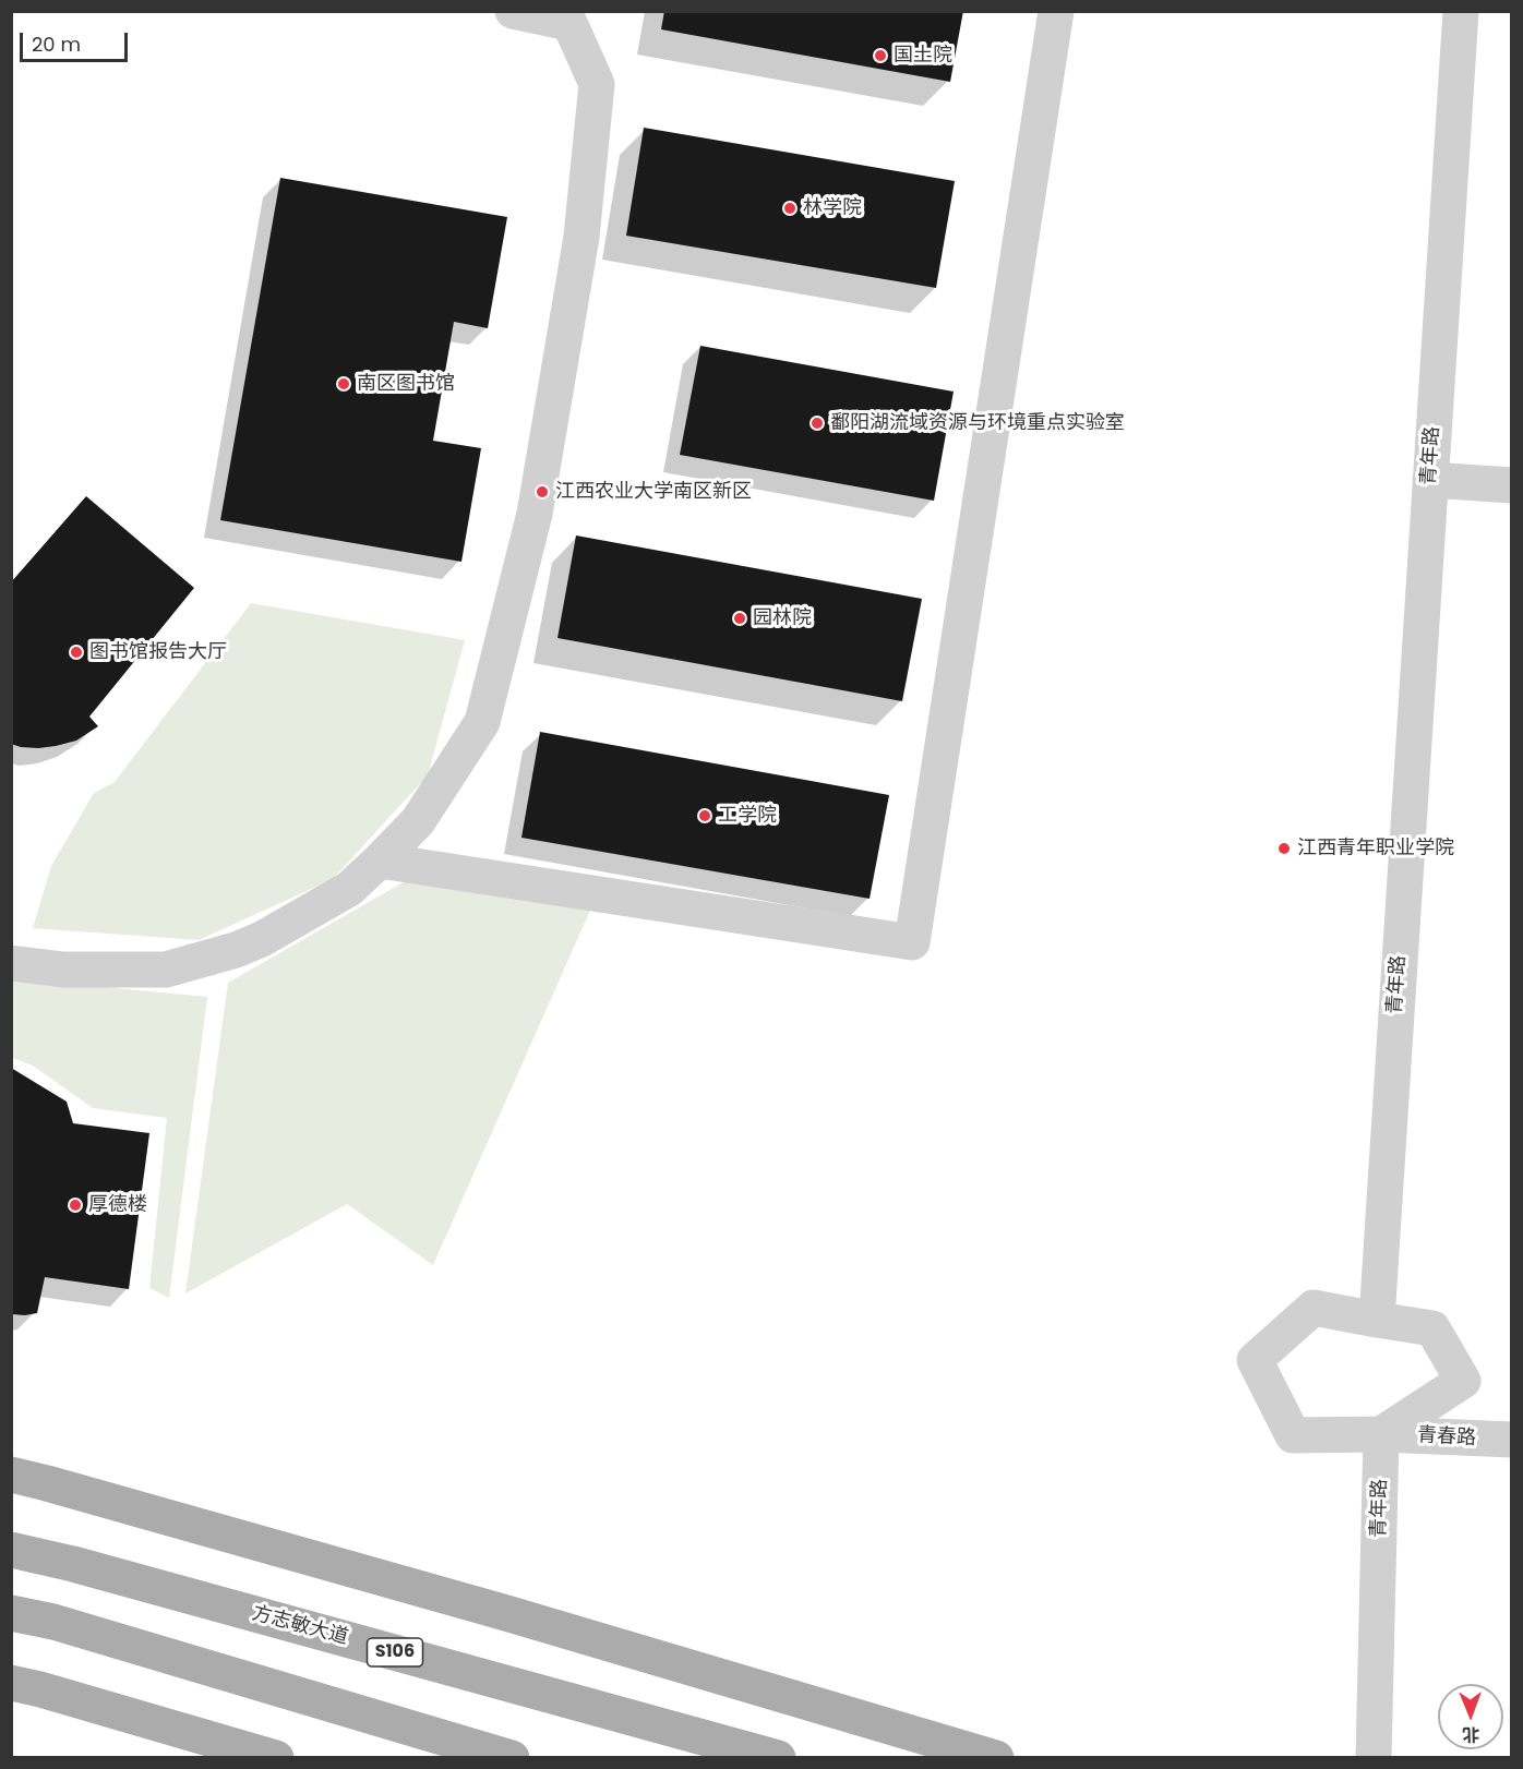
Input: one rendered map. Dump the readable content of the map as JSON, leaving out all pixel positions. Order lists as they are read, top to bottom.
{
  "streets": {
    "main road": ["方志敏大道", "S106"],
    "street": ["青年路", "青春路"]
  },
  "crossings": [
    ["青年路", "青春路"]
  ],
  "places": [
    "国土院",
    "林学院",
    "南区图书馆",
    "鄱阳湖流域资源与环境重点实验室",
    "江西农业大学南区新区",
    "园林院",
    "图书馆报告大厅",
    "工学院",
    "江西青年职业学院",
    "厚德楼"
  ],
  "scale_bar": "20 m",
  "north": "bottom"
}
